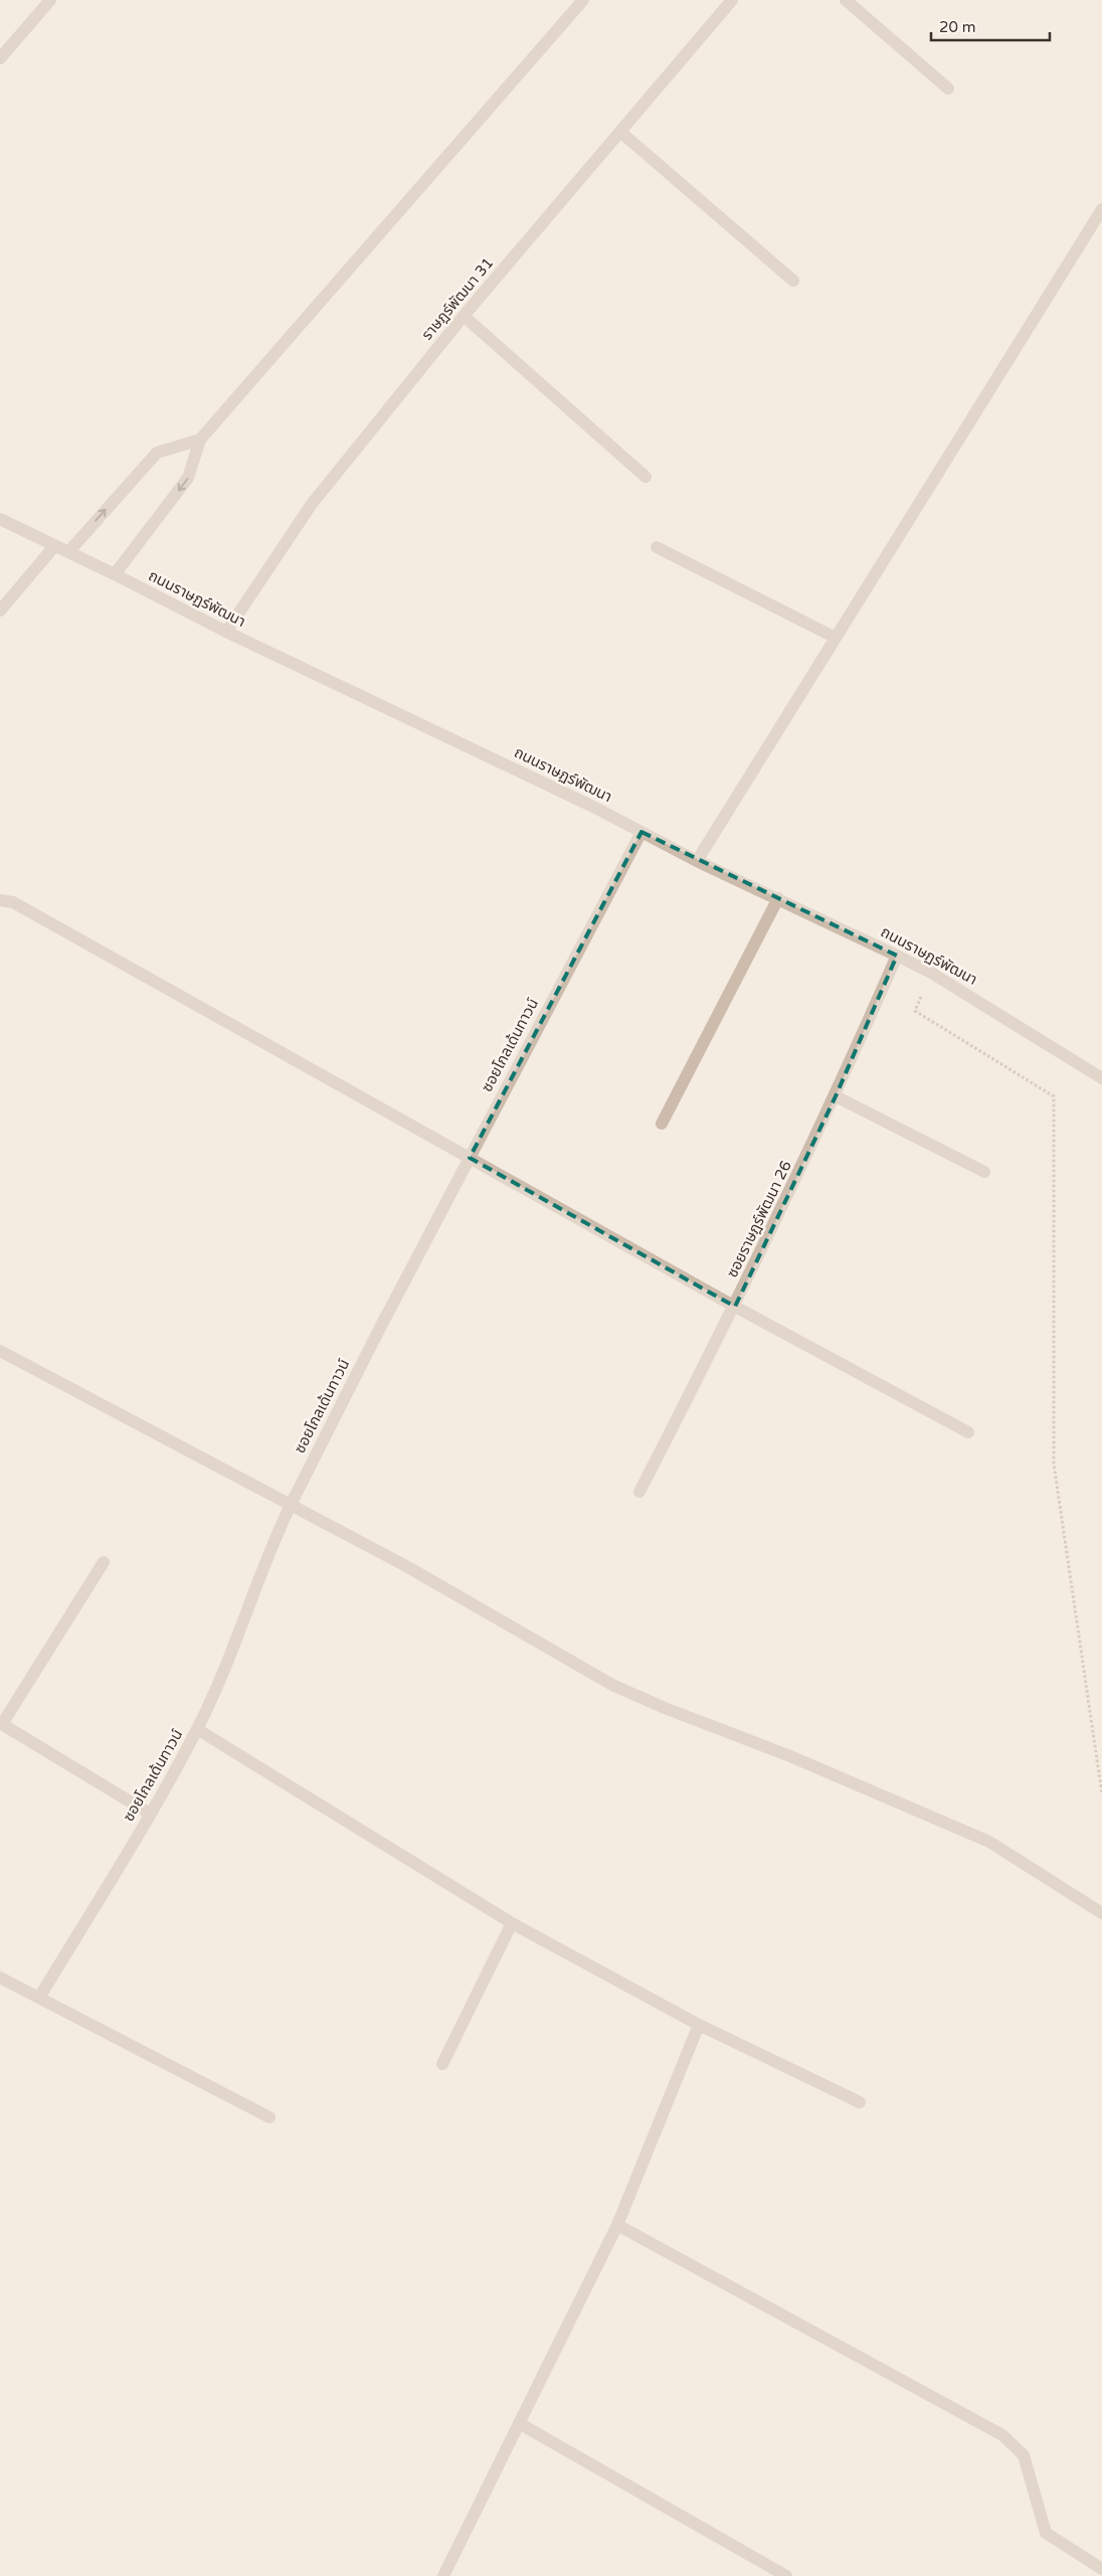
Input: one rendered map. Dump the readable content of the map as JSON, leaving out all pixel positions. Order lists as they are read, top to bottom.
{
  "streets": {
    "street": [
      "ราษฎร์พัฒนา 31",
      "ถนนราษฏร์พัฒนา",
      "ซอยโกลเด้นทาวน์",
      "ซอยราษฎร์พัฒนา 26"
    ]
  },
  "crossings": [
    ["ราษฎร์พัฒนา 31", "ถนนราษฏร์พัฒนา"],
    ["ถนนราษฏร์พัฒนา", "ซอยโกลเด้นทาวน์"],
    ["ถนนราษฏร์พัฒนา", "ซอยราษฎร์พัฒนา 26"]
  ],
  "scale_bar": "20 m"
}
